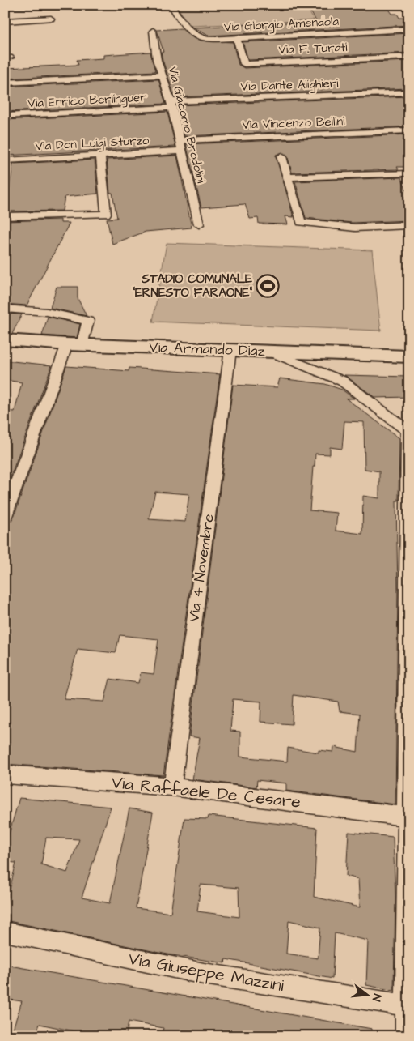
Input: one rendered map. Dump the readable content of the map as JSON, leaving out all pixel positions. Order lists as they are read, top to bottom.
{
  "streets": {
    "street": [
      "Via Giorgio Amendola",
      "Via F. Turati",
      "Via Dante Alighieri",
      "Via Enrico Berlinguer",
      "Via Vincenzo Bellini",
      "Via Giacomo Brodolini",
      "Via Don Luigi Sturzo",
      "Via Armando Diaz",
      "Via 4 Novembre",
      "Via Raffaele De Cesare",
      "Via Giuseppe Mazzini"
    ]
  },
  "crossings": [
    ["Via Giorgio Amendola", "Via F. Turati"],
    ["Via Dante Alighieri", "Via Enrico Berlinguer"],
    ["Via Dante Alighieri", "Via Giacomo Brodolini"],
    ["Via Enrico Berlinguer", "Via Giacomo Brodolini"],
    ["Via Vincenzo Bellini", "Via Giacomo Brodolini"],
    ["Via Giacomo Brodolini", "Via Don Luigi Sturzo"],
    ["Via Armando Diaz", "Via 4 Novembre"],
    ["Via 4 Novembre", "Via Raffaele De Cesare"]
  ],
  "places": {
    "sports": ["STADIO COMUNALE \"ERNESTO FARAONE\""]
  },
  "north": "right"
}
